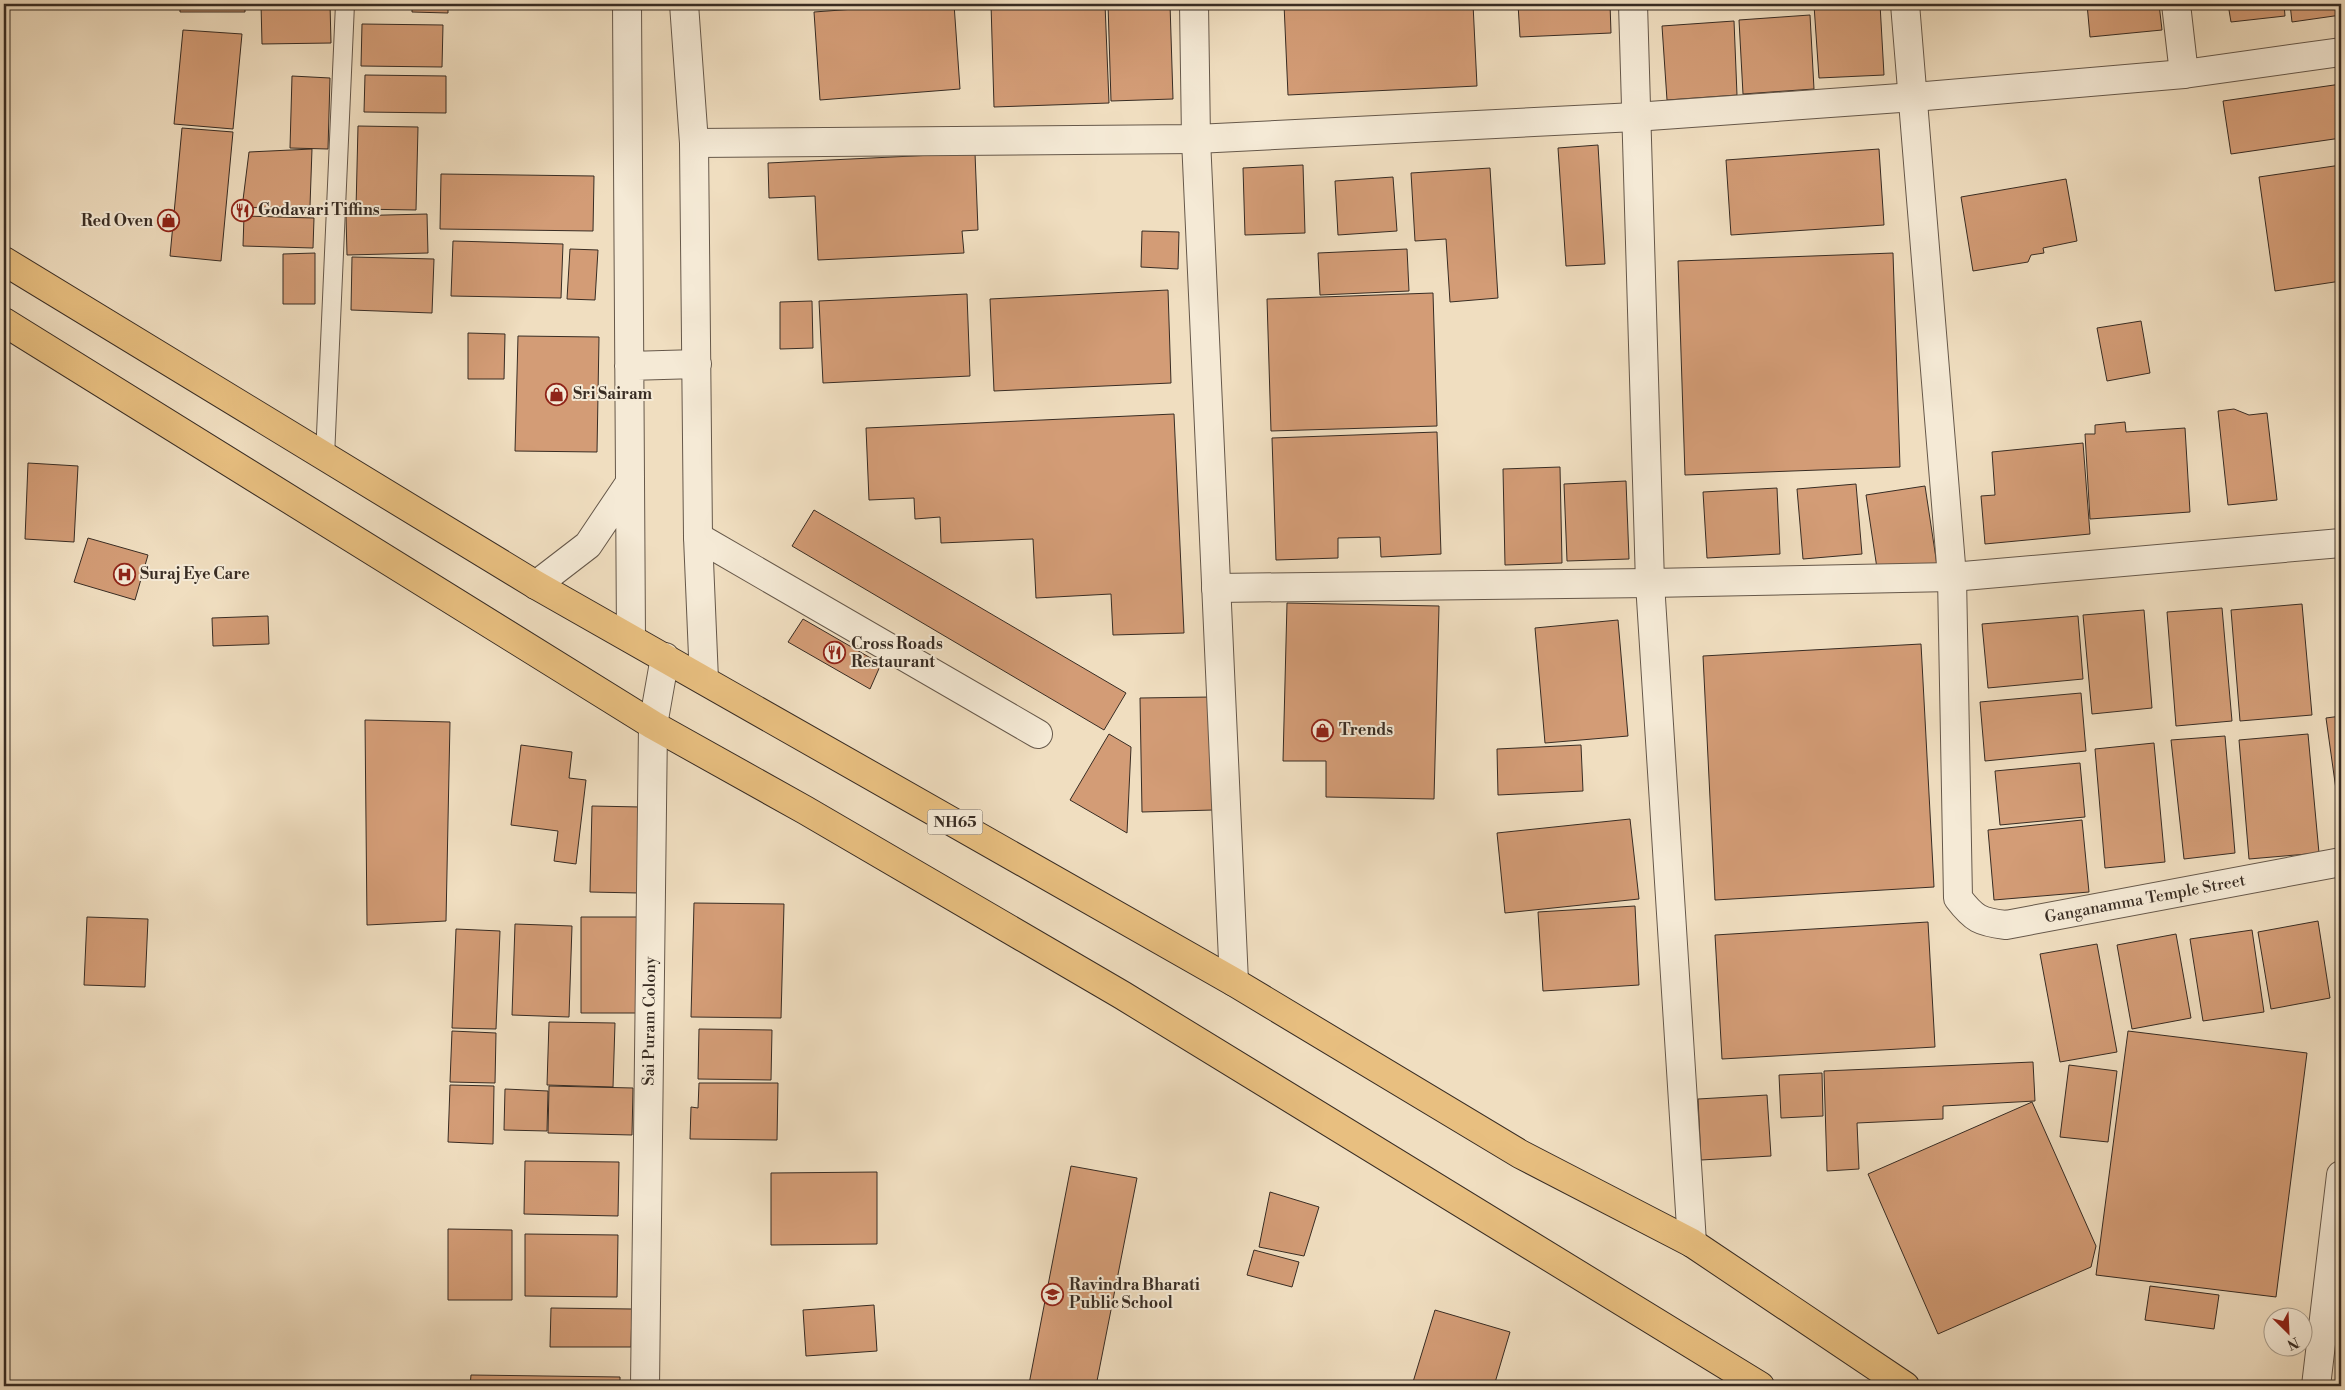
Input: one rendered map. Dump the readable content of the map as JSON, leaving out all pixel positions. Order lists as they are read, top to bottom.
{
  "streets": {
    "highway": ["NH65"],
    "street": ["Ganganamma Temple Street", "Sai Puram Colony"]
  },
  "crossings": [
    ["NH65", "Sai Puram Colony"]
  ],
  "places": {
    "restaurant": ["Godavari Tiffins", "Cross Roads Restaurant"],
    "shop": ["Red Oven", "Sri Sairam", "Trends"],
    "hospital": ["Suraj Eye Care"],
    "school or university": ["Ravindra Bharati Public School"]
  },
  "north": "bottom right"
}
